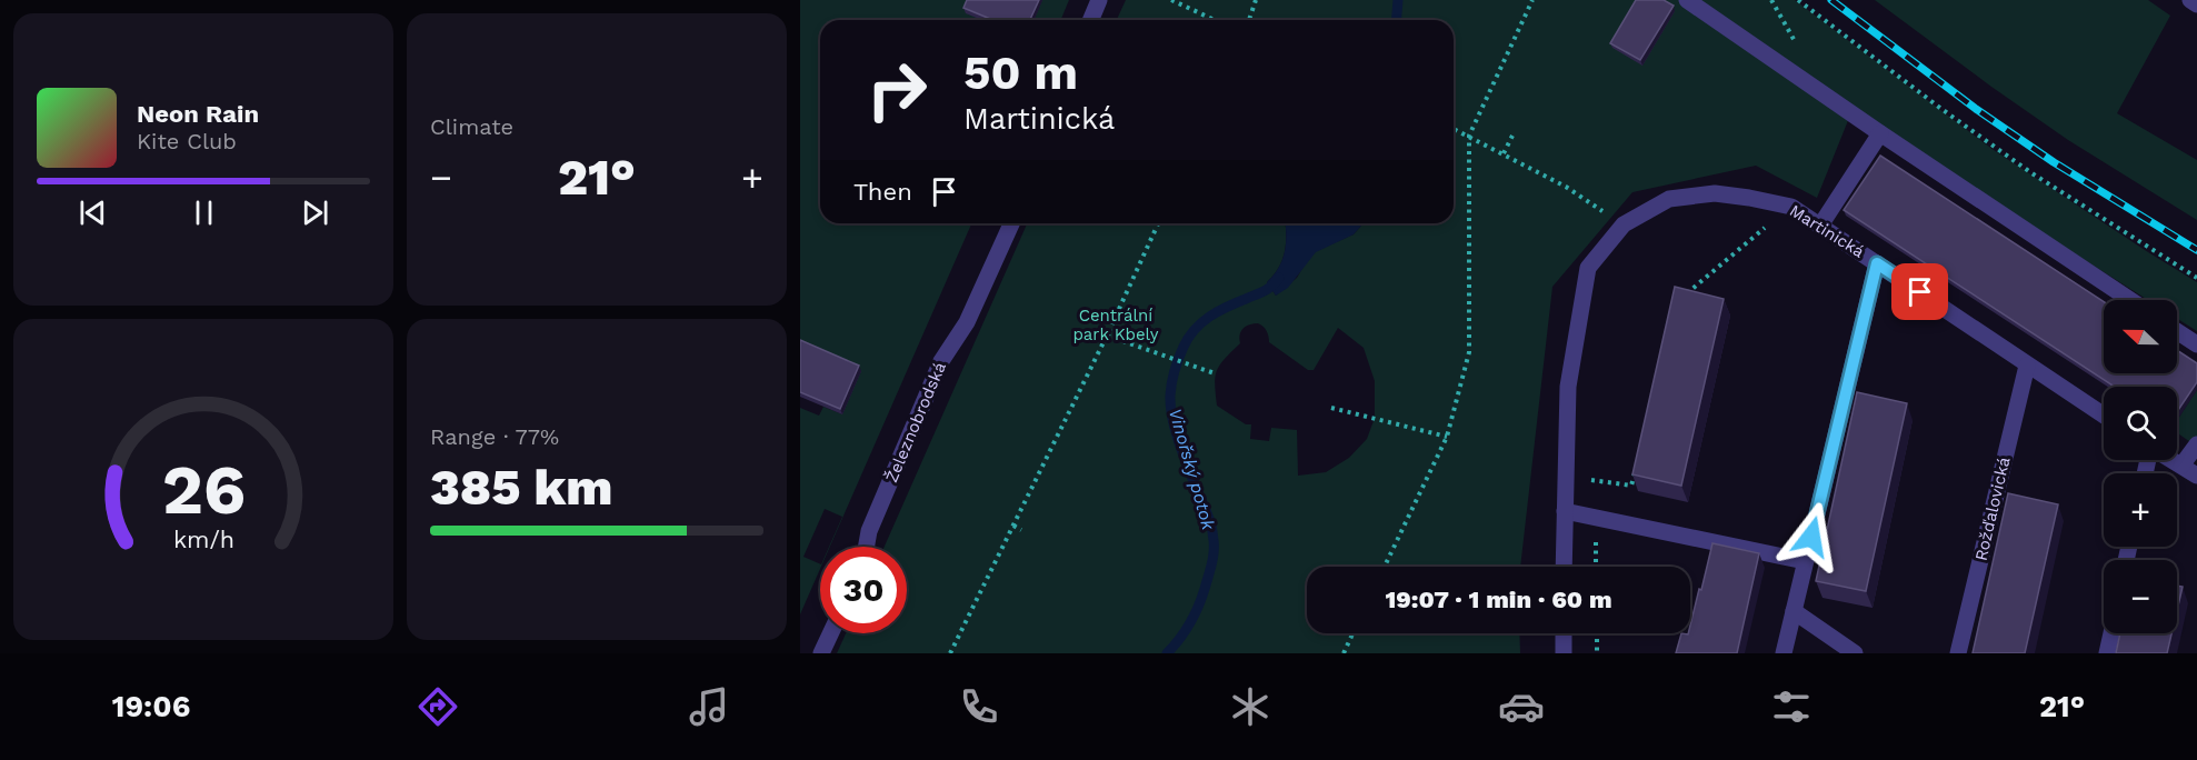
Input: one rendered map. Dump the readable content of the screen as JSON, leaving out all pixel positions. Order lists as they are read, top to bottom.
{
  "streets": {
    "street": ["Martinická", "Železnobrodská", "Rožďalovická"]
  },
  "crossings": [
    ["Martinická", "Rožďalovická"]
  ],
  "water": ["Vinořský potok"],
  "parks": ["Centrální park Kbely"],
  "north": "left",
  "page": {
    "tile": [
      "Climate",
      ["Range · 77%", "385 km"]
    ],
    "turn": ["50 m", "Martinická"],
    "song": ["Neon Rain", "Kite Club"],
    "heat": ["−", "21°", "+"],
    "then": "Then",
    "map_buttons": ["+", "−"],
    "limit": "30",
    "trip": "19:07 · 1 min · 60 m",
    "tabs": ["19:06", "21°"],
    "gauge": ["26", "km/h"]
  }
}
